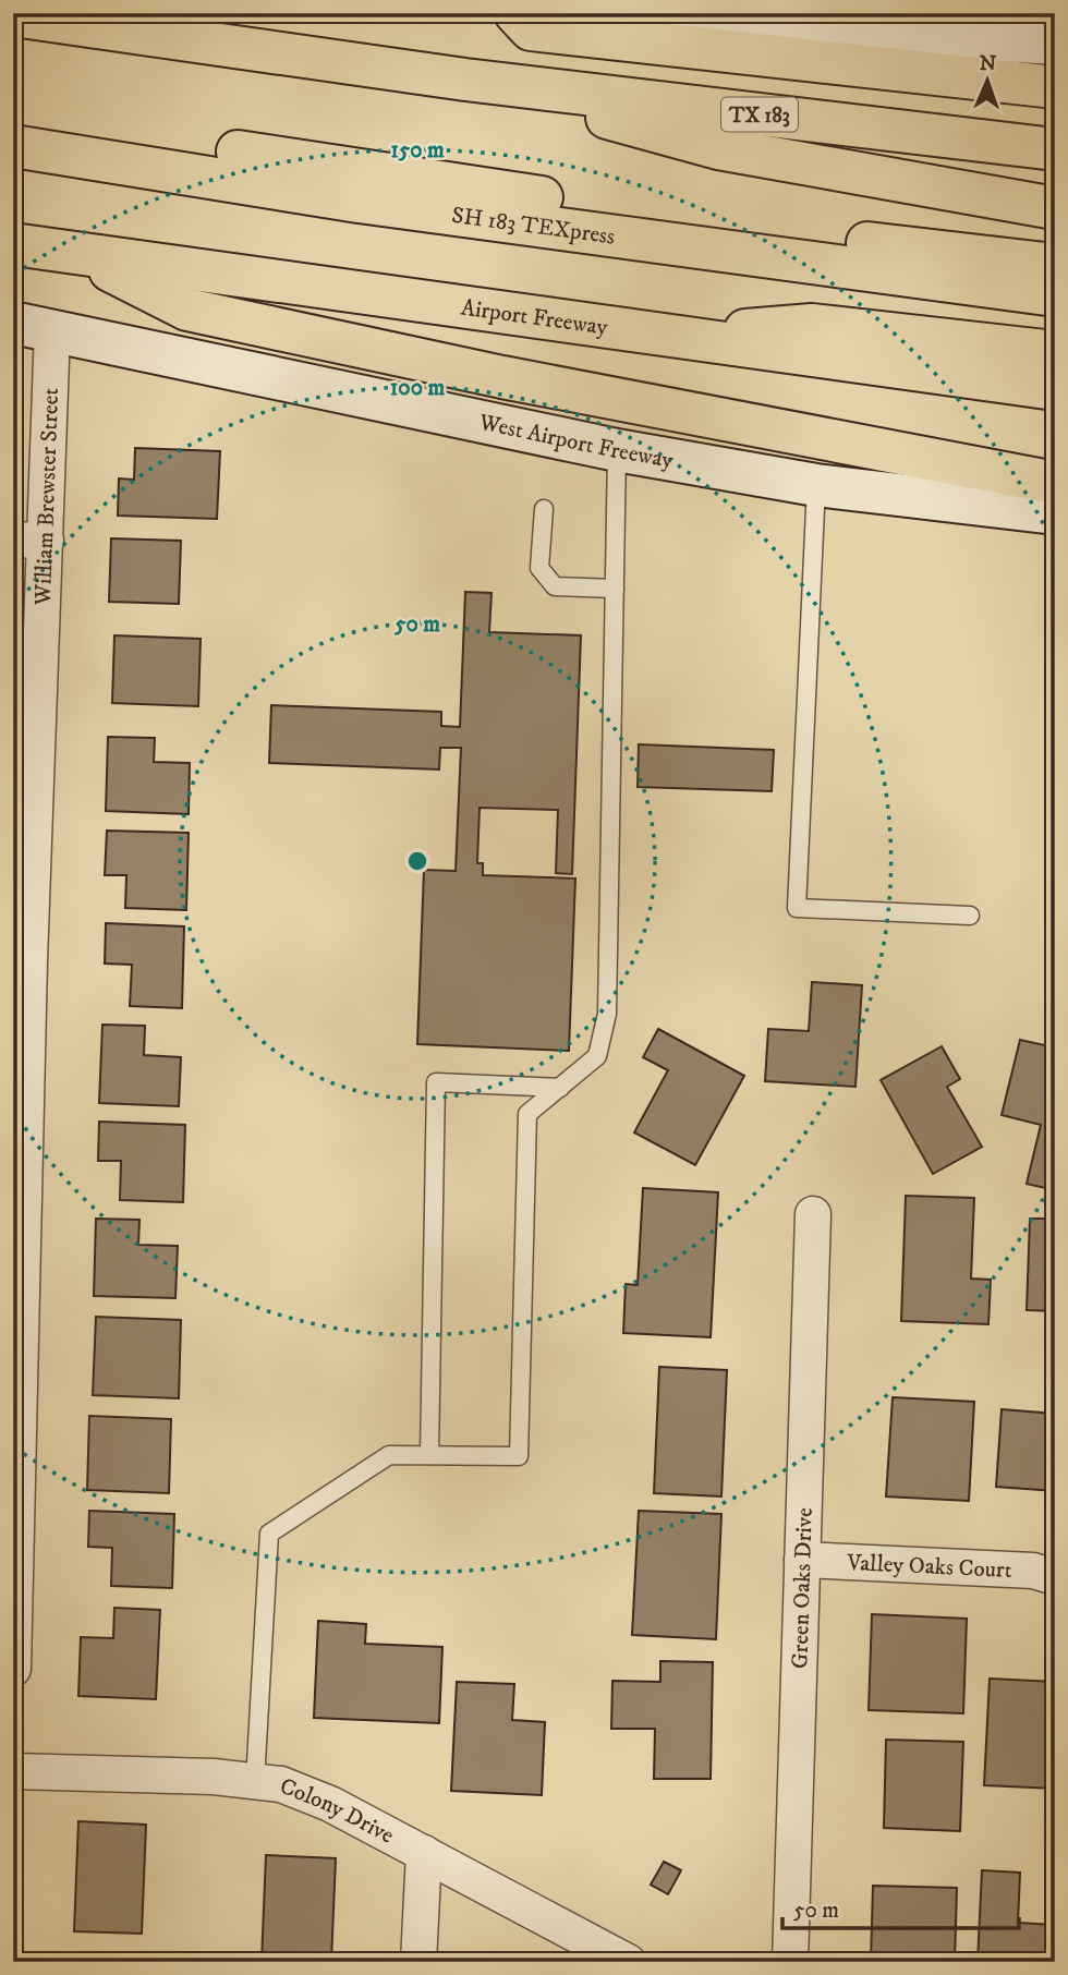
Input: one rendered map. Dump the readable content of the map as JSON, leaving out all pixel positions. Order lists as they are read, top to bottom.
{
  "streets": {
    "highway": ["TX 183", "SH 183 TEXpress", "Airport Freeway"],
    "main road": ["West Airport Freeway"],
    "street": [
      "William Brewster Street",
      "Valley Oaks Court",
      "Green Oaks Drive",
      "Colony Drive"
    ]
  },
  "crossings": [
    ["West Airport Freeway", "William Brewster Street"],
    ["Valley Oaks Court", "Green Oaks Drive"]
  ],
  "scale_bar": "50 m",
  "north": "top",
  "rings": ["150 m", "100 m", "50 m"]
}
